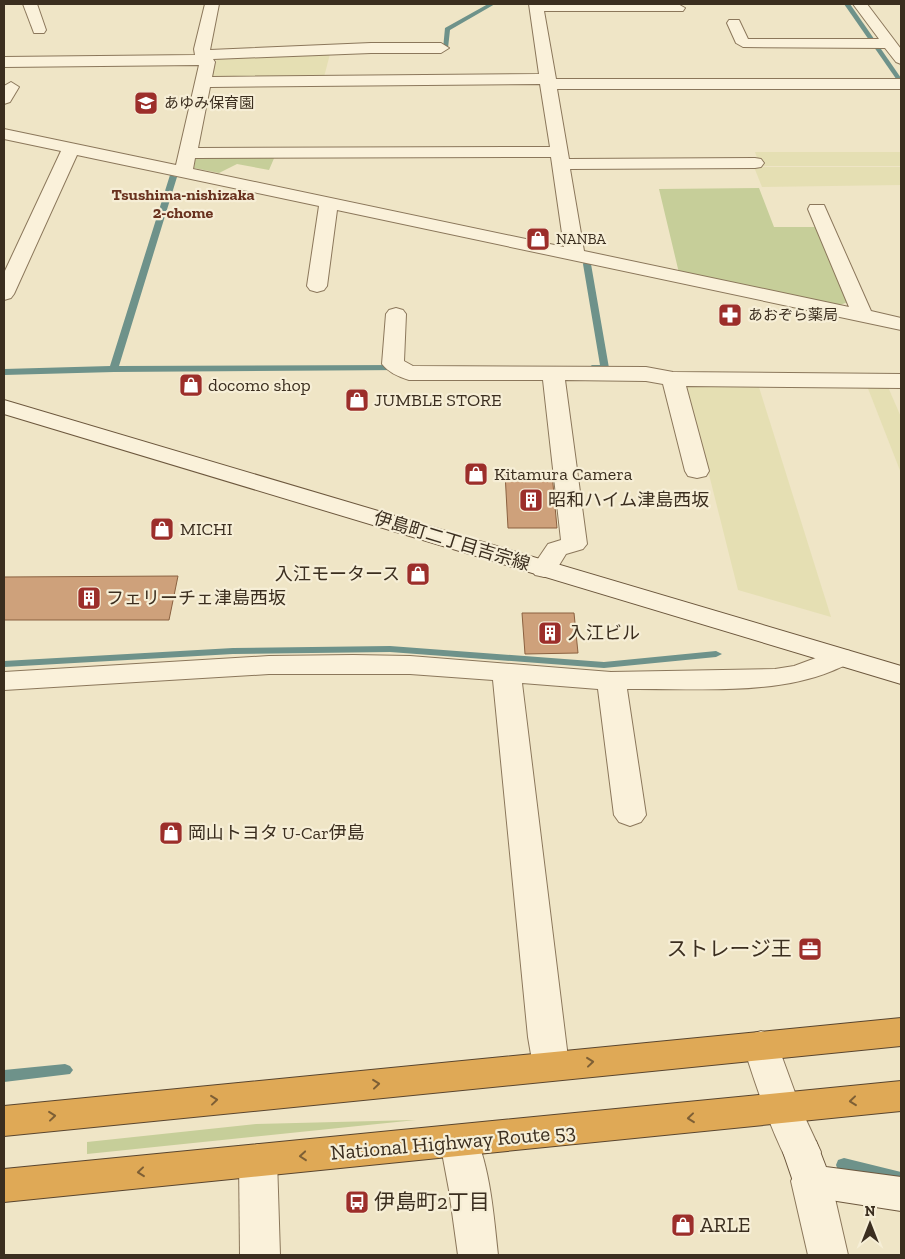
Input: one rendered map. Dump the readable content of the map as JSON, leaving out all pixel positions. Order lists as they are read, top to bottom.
{
  "streets": {
    "highway": ["National Highway Route 53"],
    "street": ["伊島町二丁目吉宗線"]
  },
  "districts": ["Tsushima-nishizaka 2-chome"],
  "places": {
    "school or university": ["あゆみ保育園"],
    "shop": [
      "NANBA",
      "docomo shop",
      "JUMBLE STORE",
      "Kitamura Camera",
      "MICHI",
      "入江モータース",
      "岡山トヨタ U-Car伊島",
      "ARLE"
    ],
    "pharmacy": ["あおぞら薬局"],
    "building": ["昭和ハイム津島西坂", "フェリーチェ津島西坂", "入江ビル"],
    "office": ["ストレージ王"],
    "bus stop": ["伊島町2丁目"]
  },
  "north": "top"
}
